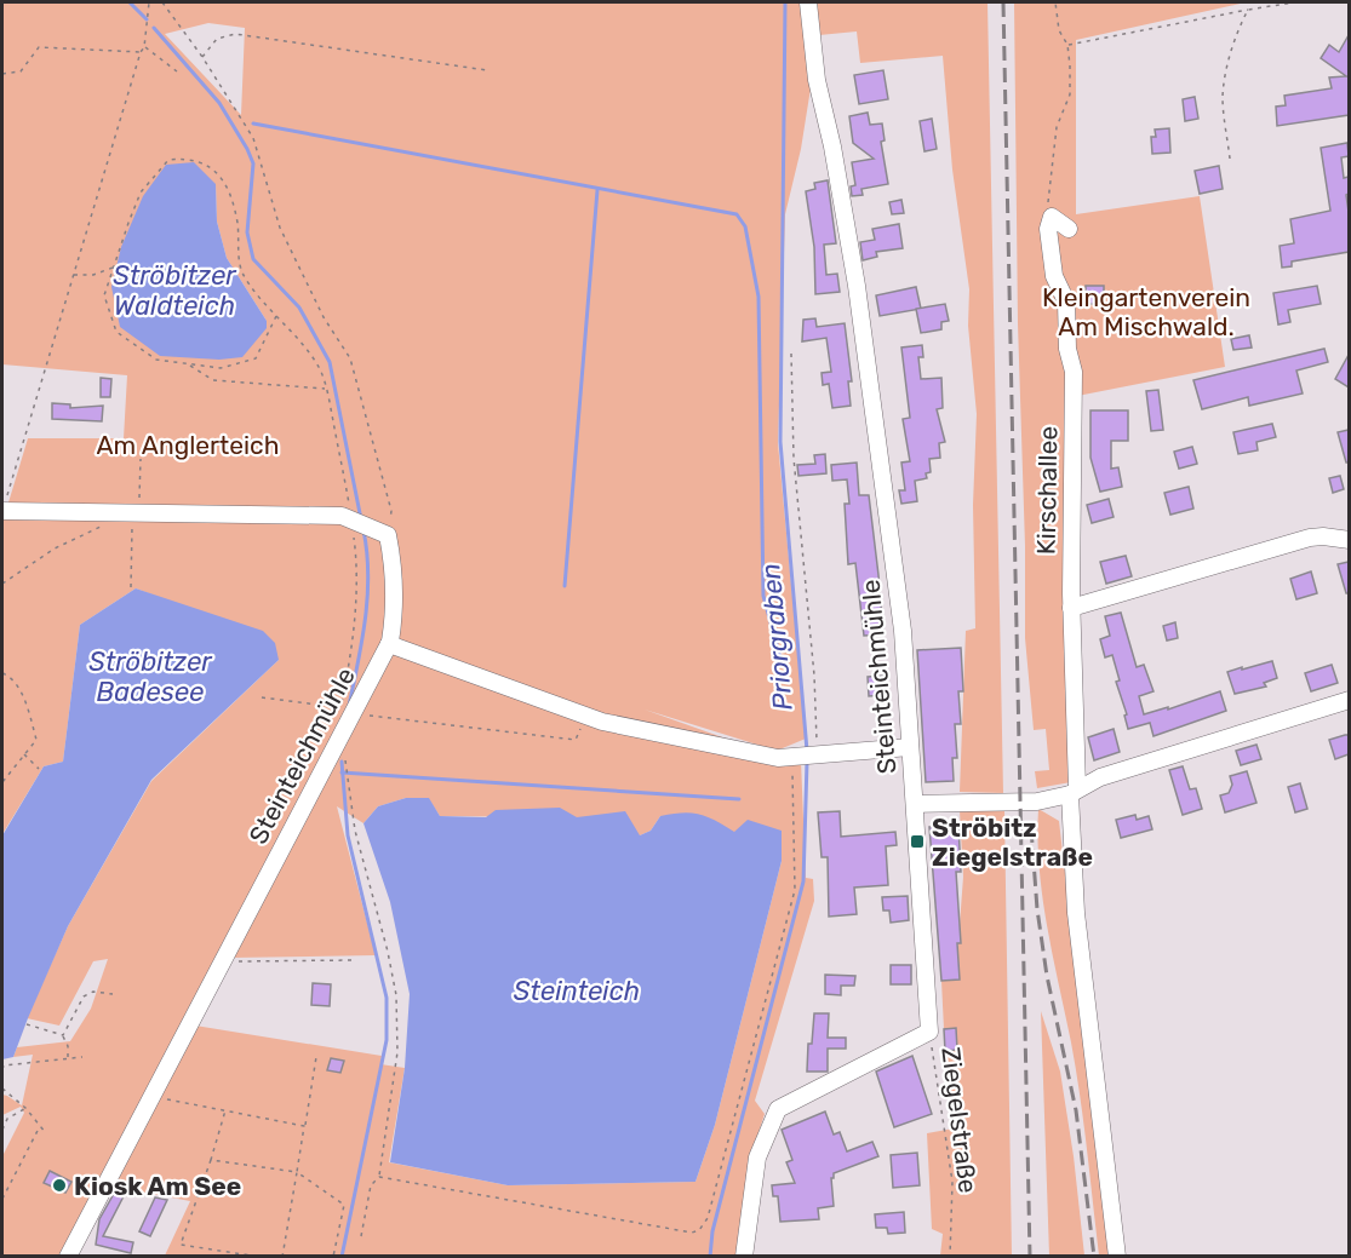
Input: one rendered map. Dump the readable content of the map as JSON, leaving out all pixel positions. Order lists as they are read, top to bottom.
{
  "streets": {
    "street": ["Kirschallee", "Steinteichmühle"],
    "path": ["Ziegelstraße"]
  },
  "crossings": [
    ["Steinteichmühle", "Ziegelstraße"]
  ],
  "water": [
    "Ströbitzer Waldteich",
    "Priorgraben",
    "Ströbitzer Badesee",
    "Steinteich"
  ],
  "parks": ["Kleingartenverein Am Mischwald.", "Am Anglerteich"],
  "places": {
    "transit": ["Ströbitz Ziegelstraße"],
    "other": ["Kiosk Am See"]
  }
}
